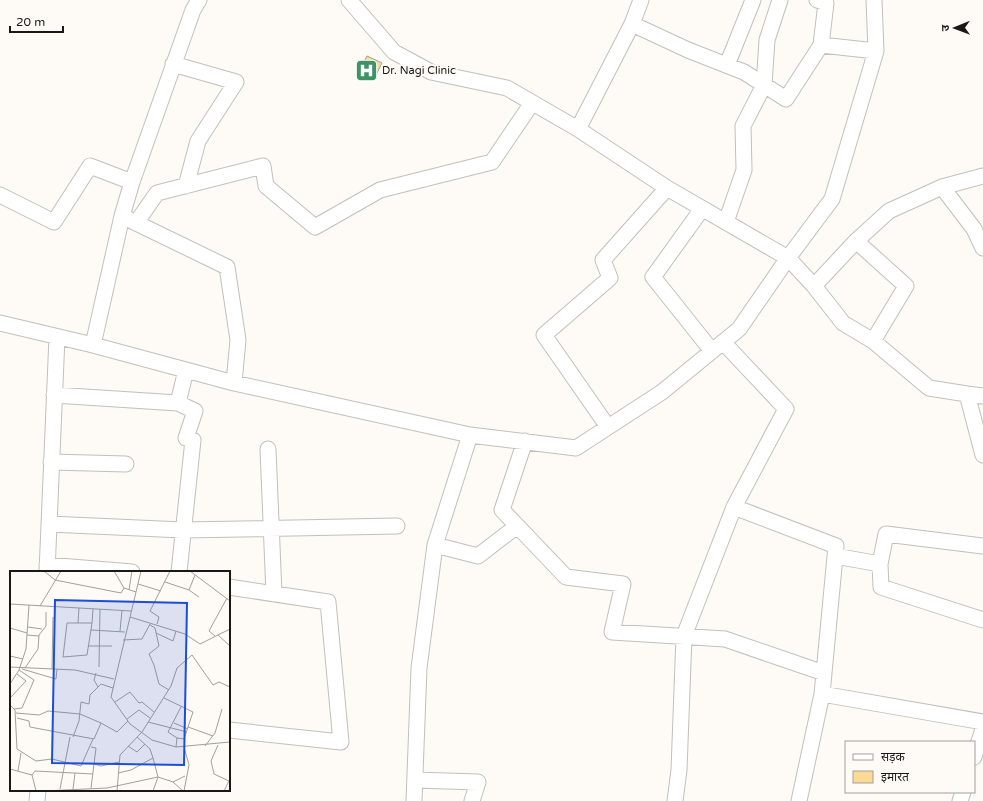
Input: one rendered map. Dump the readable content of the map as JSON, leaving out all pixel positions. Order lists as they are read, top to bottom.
{
  "places": {
    "hospital": ["Dr. Nagi Clinic"]
  },
  "legend": ["सड़क", "इमारत"],
  "scale_bar": "20 m",
  "north": "left"
}
